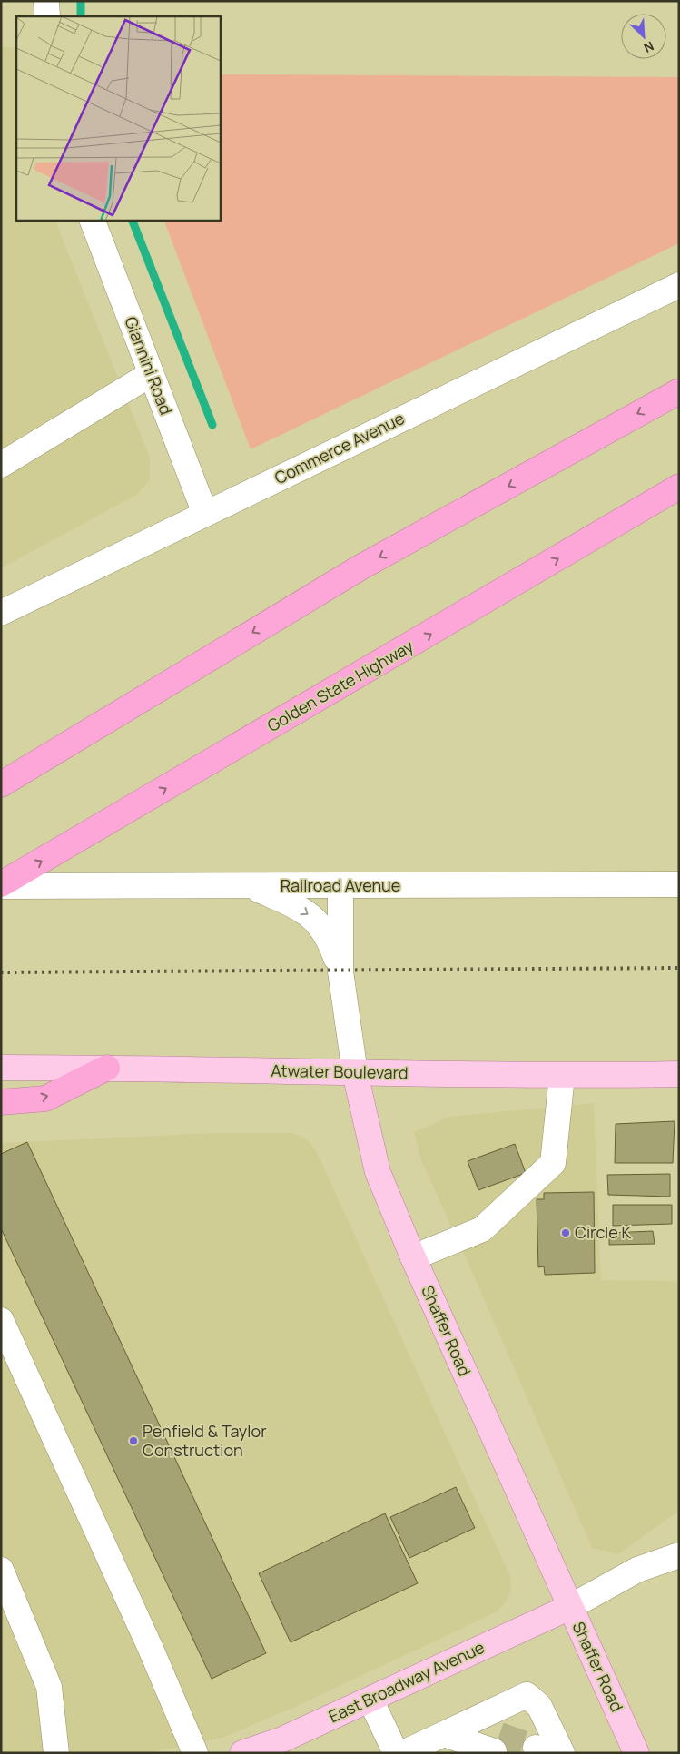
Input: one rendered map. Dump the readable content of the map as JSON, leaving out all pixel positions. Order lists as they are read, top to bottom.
{
  "streets": {
    "highway": ["Golden State Highway"],
    "main road": ["Atwater Boulevard", "Shaffer Road", "East Broadway Avenue"],
    "street": ["Giannini Road", "Commerce Avenue", "Railroad Avenue"]
  },
  "crossings": [
    ["Giannini Road", "Commerce Avenue"],
    ["Golden State Highway", "Railroad Avenue"],
    ["Railroad Avenue", "Shaffer Road"],
    ["Atwater Boulevard", "Shaffer Road"],
    ["Shaffer Road", "East Broadway Avenue"]
  ],
  "places": ["Circle K", "Penfield & Taylor Construction"],
  "north": "bottom right"
}
